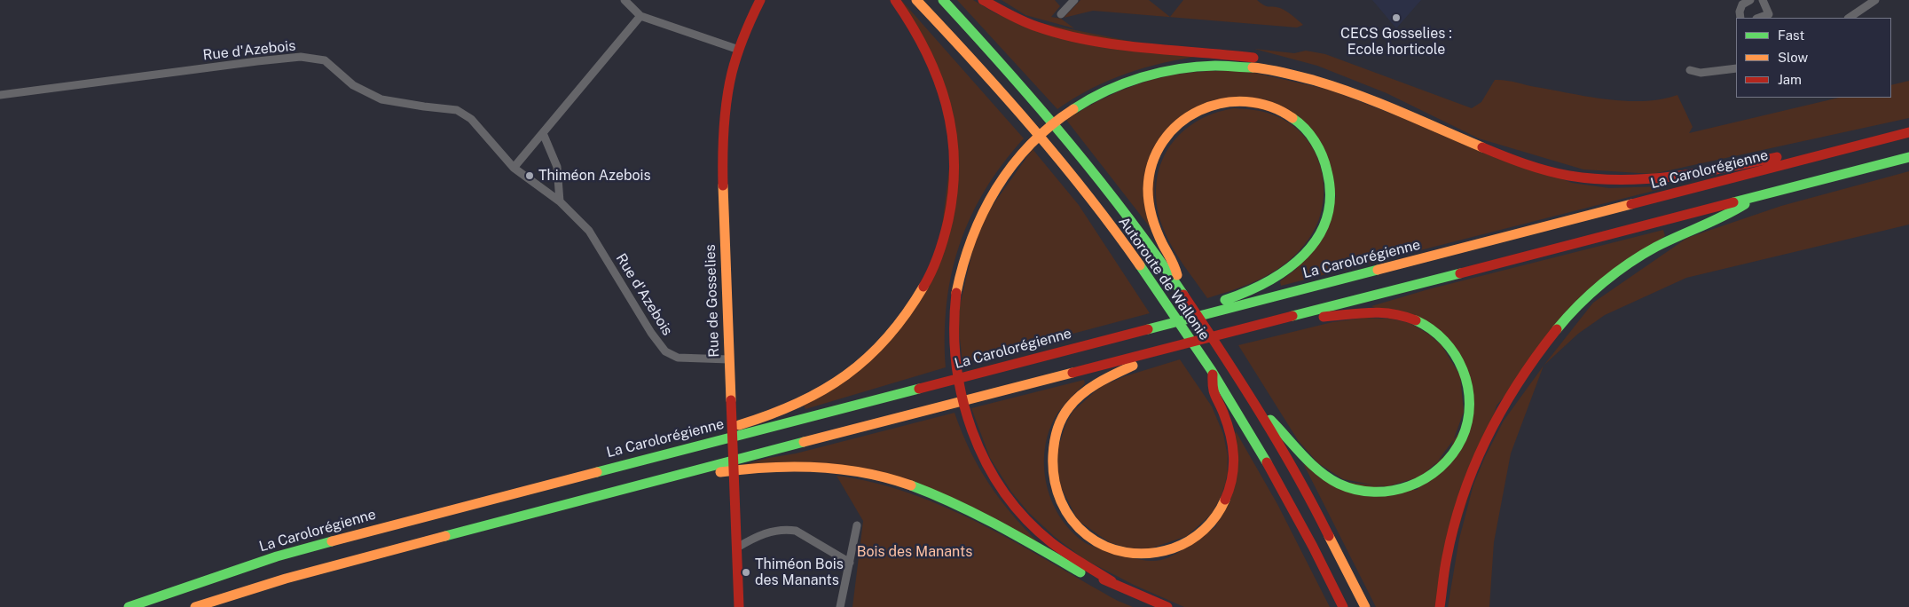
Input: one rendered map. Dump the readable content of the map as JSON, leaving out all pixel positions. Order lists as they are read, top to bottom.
{
  "streets": {
    "main road": ["La Carolorégienne", "Autoroute de Wallonie", "Rue de Gosselies"],
    "street": ["Rue d'Azebois"]
  },
  "crossings": [
    ["Rue d'Azebois", "Rue de Gosselies"]
  ],
  "parks": ["Bois des Manants"],
  "places": ["CECS Gosselies : Ecole horticole", "Thiméon Azebois", "Thiméon Bois des Manants"],
  "legend": ["Fast", "Slow", "Jam"]
}
